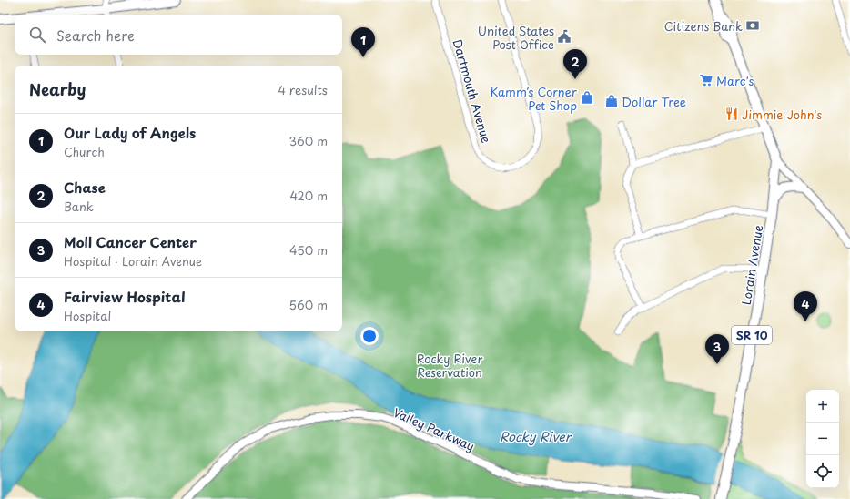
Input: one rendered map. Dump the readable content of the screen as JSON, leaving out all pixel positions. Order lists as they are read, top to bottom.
{
  "streets": {
    "main road": ["Lorain Avenue", "SR 10"],
    "street": ["Dartmouth Avenue", "Valley Parkway"]
  },
  "water": ["Rocky River"],
  "parks": ["Rocky River Reservation"],
  "places": {
    "bank": ["Citizens Bank"],
    "public building": ["United States Post Office"],
    "supermarket": ["Marc's"],
    "shop": ["Kamm’s Corner Pet Shop", "Dollar Tree"],
    "restaurant": ["Jimmie John's"]
  },
  "page": {
    "search": "Search here",
    "pins": [
      "1",
      "2",
      "4",
      "3"
    ],
    "heading": ["Nearby", "4 results"],
    "list": [
      {
        "mark": "1",
        "name": "Our Lady of Angels",
        "note": "Church",
        "value": "360 m"
      },
      {
        "mark": "2",
        "name": "Chase",
        "note": "Bank",
        "value": "420 m"
      },
      {
        "mark": "3",
        "name": "Moll Cancer Center",
        "note": "Hospital · Lorain Avenue",
        "value": "450 m"
      },
      {
        "mark": "4",
        "name": "Fairview Hospital",
        "note": "Hospital",
        "value": "560 m"
      }
    ],
    "map_buttons": ["+", "−"]
  }
}
